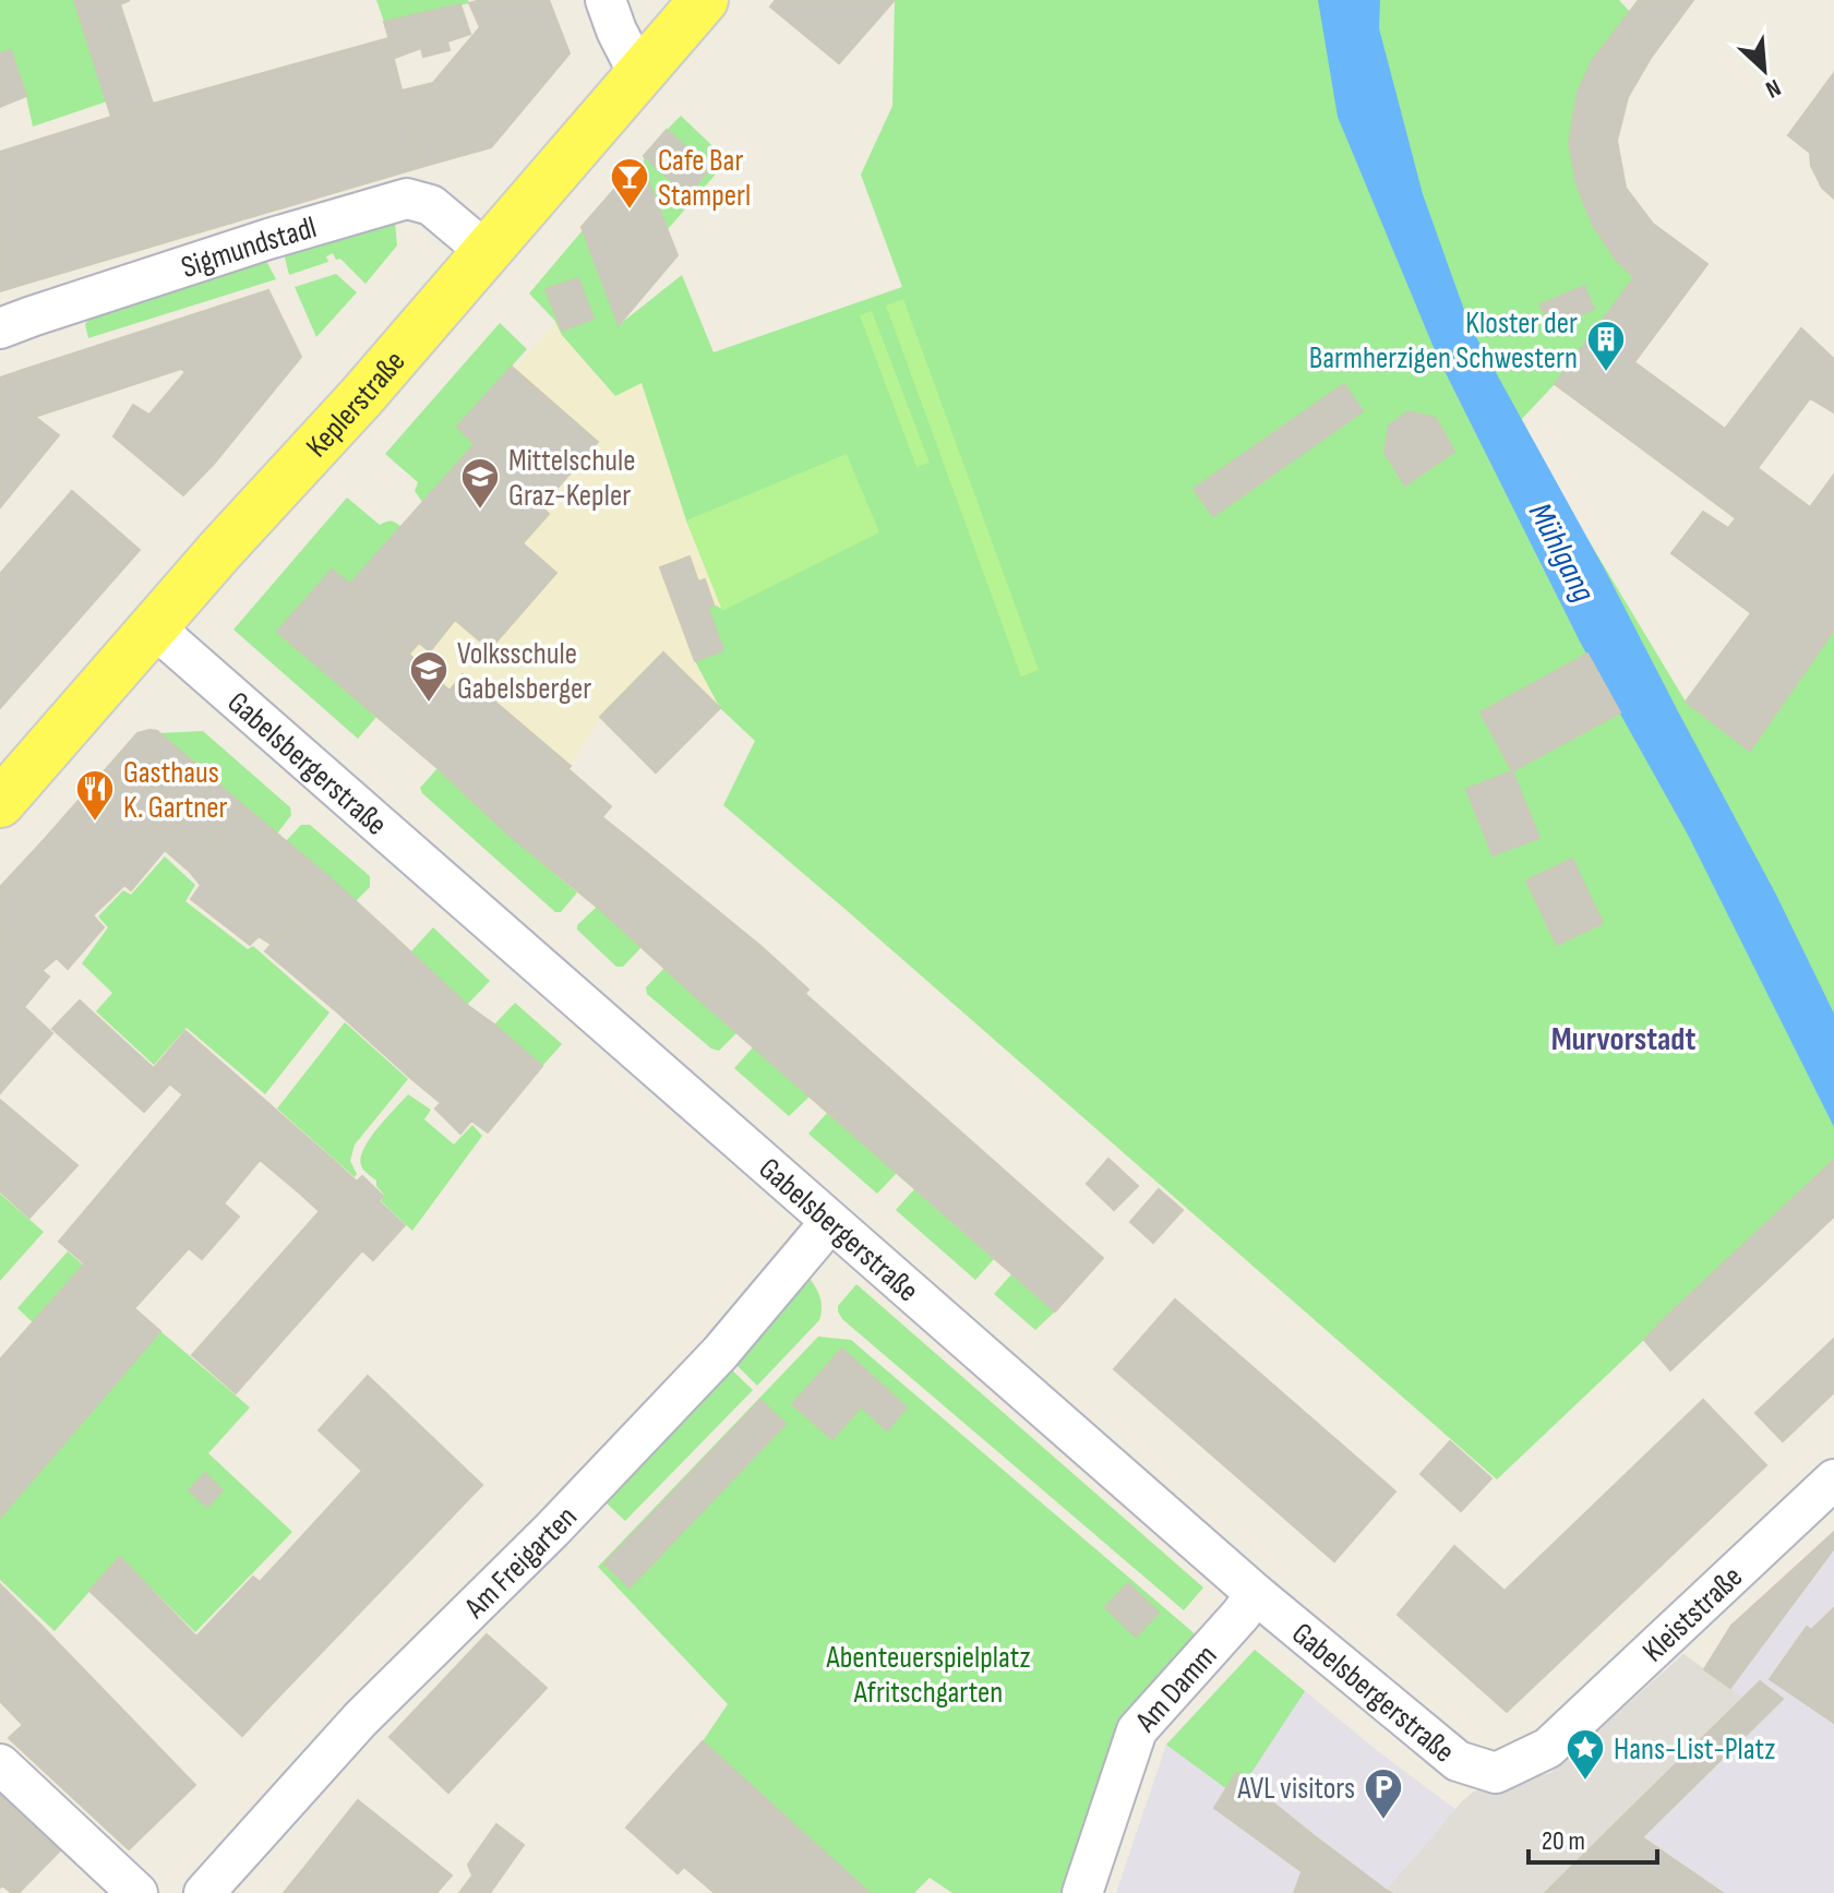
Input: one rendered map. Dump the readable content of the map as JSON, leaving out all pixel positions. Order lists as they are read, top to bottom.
{
  "streets": {
    "main road": ["Keplerstraße"],
    "street": [
      "Sigmundstadl",
      "Gabelsbergerstraße",
      "Am Freigarten",
      "Kleiststraße",
      "Am Damm"
    ]
  },
  "crossings": [
    ["Sigmundstadl", "Keplerstraße"],
    ["Keplerstraße", "Gabelsbergerstraße"],
    ["Gabelsbergerstraße", "Am Freigarten"],
    ["Gabelsbergerstraße", "Kleiststraße"],
    ["Gabelsbergerstraße", "Am Damm"]
  ],
  "districts": ["Murvorstadt"],
  "water": ["Mühlgang"],
  "parks": ["Abenteuerspielplatz Afritschgarten"],
  "places": {
    "bar": ["Cafe Bar Stamperl"],
    "building": ["Kloster der Barmherzigen Schwestern"],
    "school or university": ["Mittelschule Graz-Kepler", "Volksschule Gabelsberger"],
    "restaurant": ["Gasthaus K. Gartner"],
    "place": ["Hans-List-Platz"],
    "parking": ["AVL visitors"]
  },
  "scale_bar": "20 m",
  "north": "bottom right"
}
